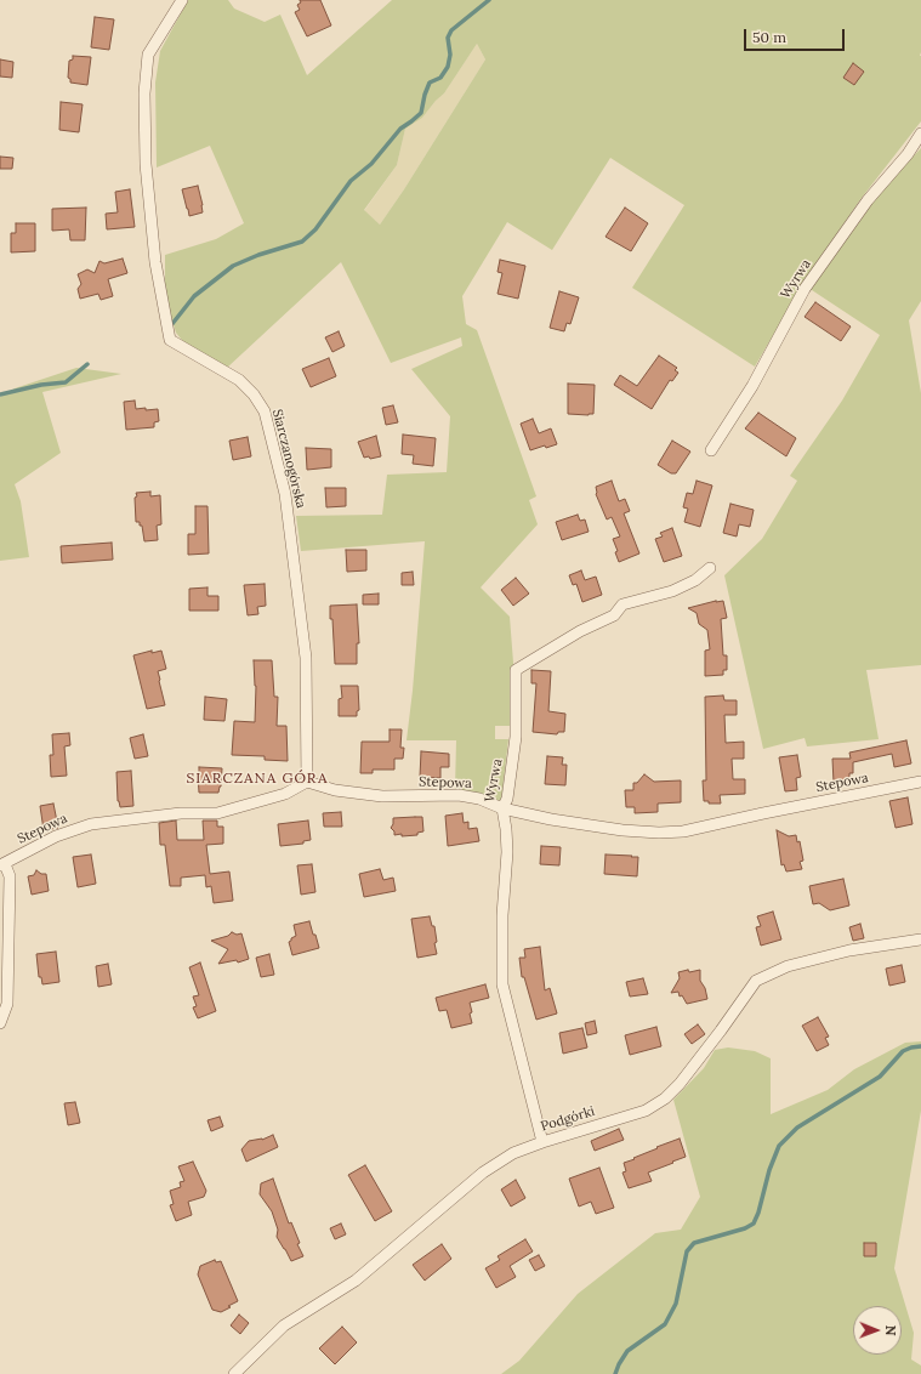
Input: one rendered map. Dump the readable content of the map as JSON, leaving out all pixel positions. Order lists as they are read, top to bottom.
{
  "streets": {
    "street": [
      "Wyrwa",
      "Siarczanogórska",
      "Stepowa",
      "Podgórki"
    ]
  },
  "crossings": [
    ["Wyrwa", "Stepowa"],
    ["Wyrwa", "Podgórki"],
    ["Siarczanogórska", "Stepowa"]
  ],
  "districts": ["SIARCZANA GÓRA"],
  "scale_bar": "50 m",
  "north": "right"
}
